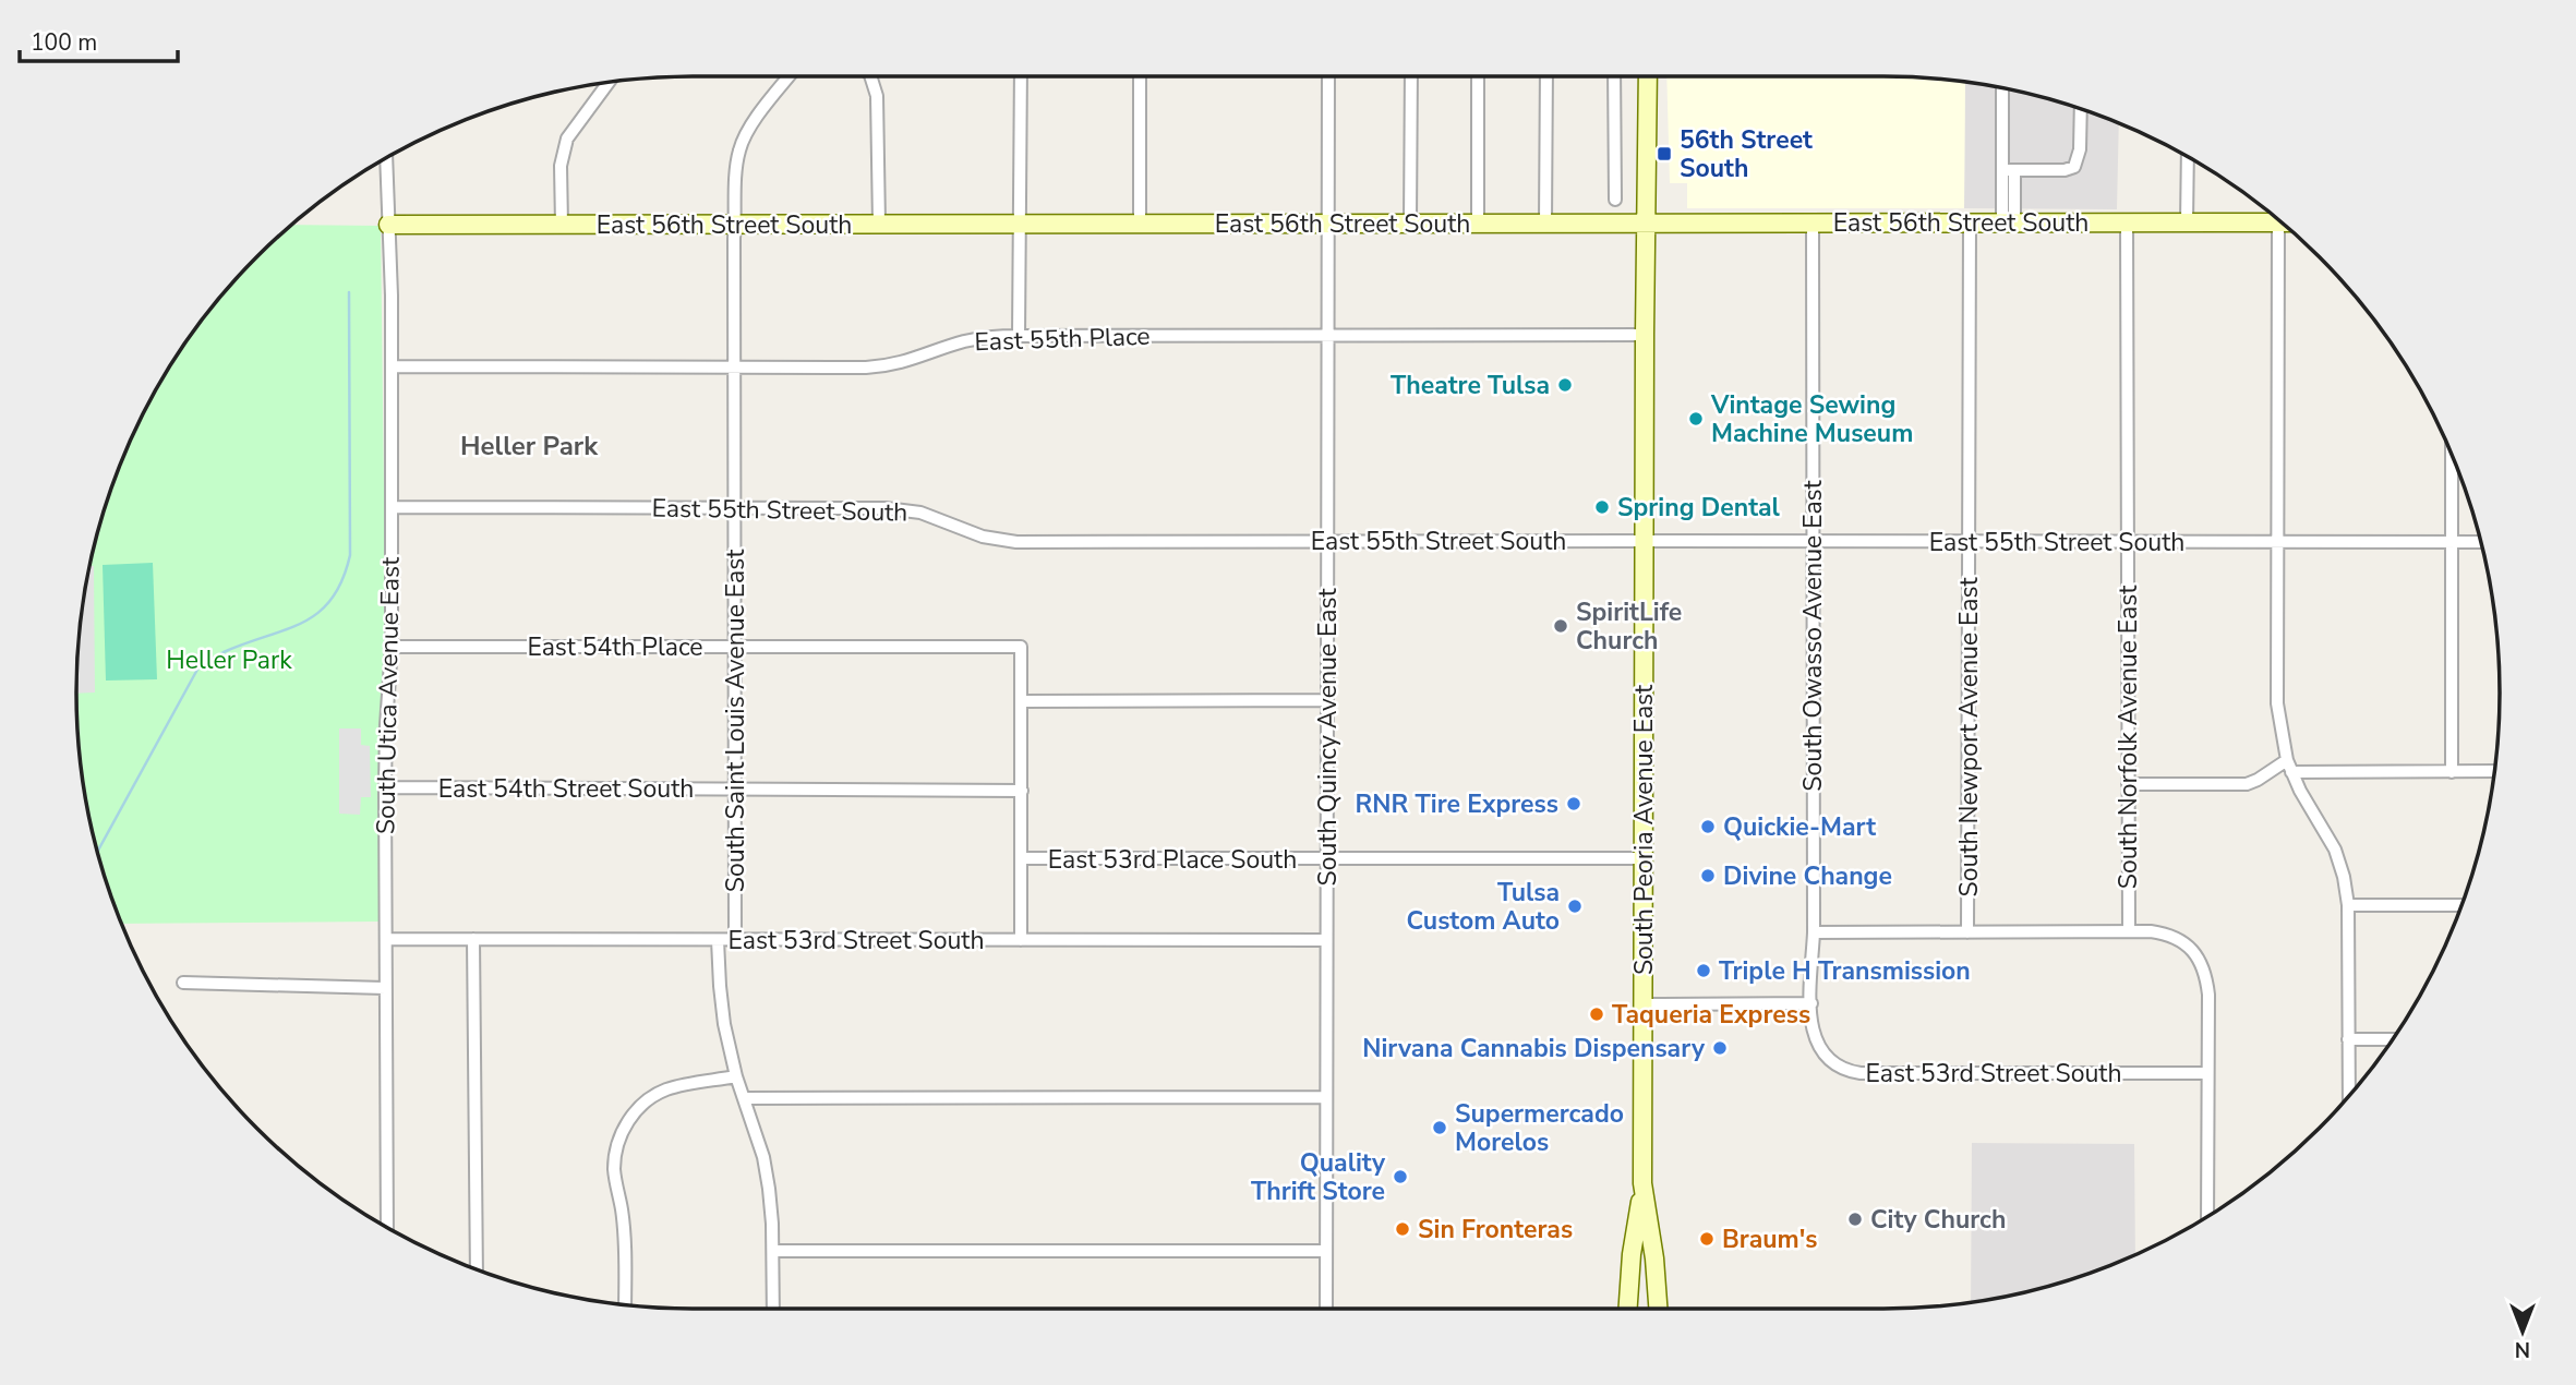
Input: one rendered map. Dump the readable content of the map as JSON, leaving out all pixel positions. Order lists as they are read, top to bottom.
{
  "streets": {
    "street": [
      "East 56th Street South",
      "East 55th Place",
      "East 55th Street South",
      "South Owasso Avenue East",
      "East 54th Place",
      "South Utica Avenue East",
      "South Saint Louis Avenue East",
      "South Quincy Avenue East",
      "South Newport Avenue East",
      "South Norfolk Avenue East",
      "East 54th Street South",
      "South Peoria Avenue East",
      "East 53rd Place South",
      "East 53rd Street South"
    ]
  },
  "crossings": [
    ["East 56th Street South", "South Owasso Avenue East"],
    ["East 56th Street South", "South Utica Avenue East"],
    ["East 56th Street South", "South Saint Louis Avenue East"],
    ["East 56th Street South", "South Quincy Avenue East"],
    ["East 56th Street South", "South Newport Avenue East"],
    ["East 56th Street South", "South Norfolk Avenue East"],
    ["East 56th Street South", "South Peoria Avenue East"],
    ["East 55th Place", "South Utica Avenue East"],
    ["East 55th Place", "South Saint Louis Avenue East"],
    ["East 55th Place", "South Quincy Avenue East"],
    ["East 55th Place", "South Peoria Avenue East"],
    ["East 55th Street South", "South Owasso Avenue East"],
    ["East 55th Street South", "South Utica Avenue East"],
    ["East 55th Street South", "South Saint Louis Avenue East"],
    ["East 55th Street South", "South Quincy Avenue East"],
    ["East 55th Street South", "South Newport Avenue East"],
    ["East 55th Street South", "South Norfolk Avenue East"],
    ["East 55th Street South", "South Peoria Avenue East"],
    ["South Owasso Avenue East", "East 53rd Street South"],
    ["East 54th Place", "South Utica Avenue East"],
    ["East 54th Place", "South Saint Louis Avenue East"],
    ["South Utica Avenue East", "East 54th Street South"],
    ["South Utica Avenue East", "East 53rd Street South"],
    ["South Saint Louis Avenue East", "East 54th Street South"],
    ["South Saint Louis Avenue East", "East 53rd Street South"],
    ["South Quincy Avenue East", "East 53rd Place South"],
    ["South Quincy Avenue East", "East 53rd Street South"],
    ["South Peoria Avenue East", "East 53rd Place South"]
  ],
  "districts": ["Heller Park"],
  "parks": ["Heller Park"],
  "places": {
    "transit": ["56th Street South"],
    "other": [
      "Theatre Tulsa",
      "Vintage Sewing Machine Museum",
      "Spring Dental",
      "SpiritLife Church",
      "RNR Tire Express",
      "Quickie-Mart",
      "Divine Change",
      "Tulsa Custom Auto",
      "Triple H Transmission",
      "Taqueria Express",
      "Nirvana Cannabis Dispensary",
      "Supermercado Morelos",
      "Quality Thrift Store",
      "City Church",
      "Sin Fronteras",
      "Braum's"
    ]
  },
  "scale_bar": "100 m",
  "north": "bottom"
}
